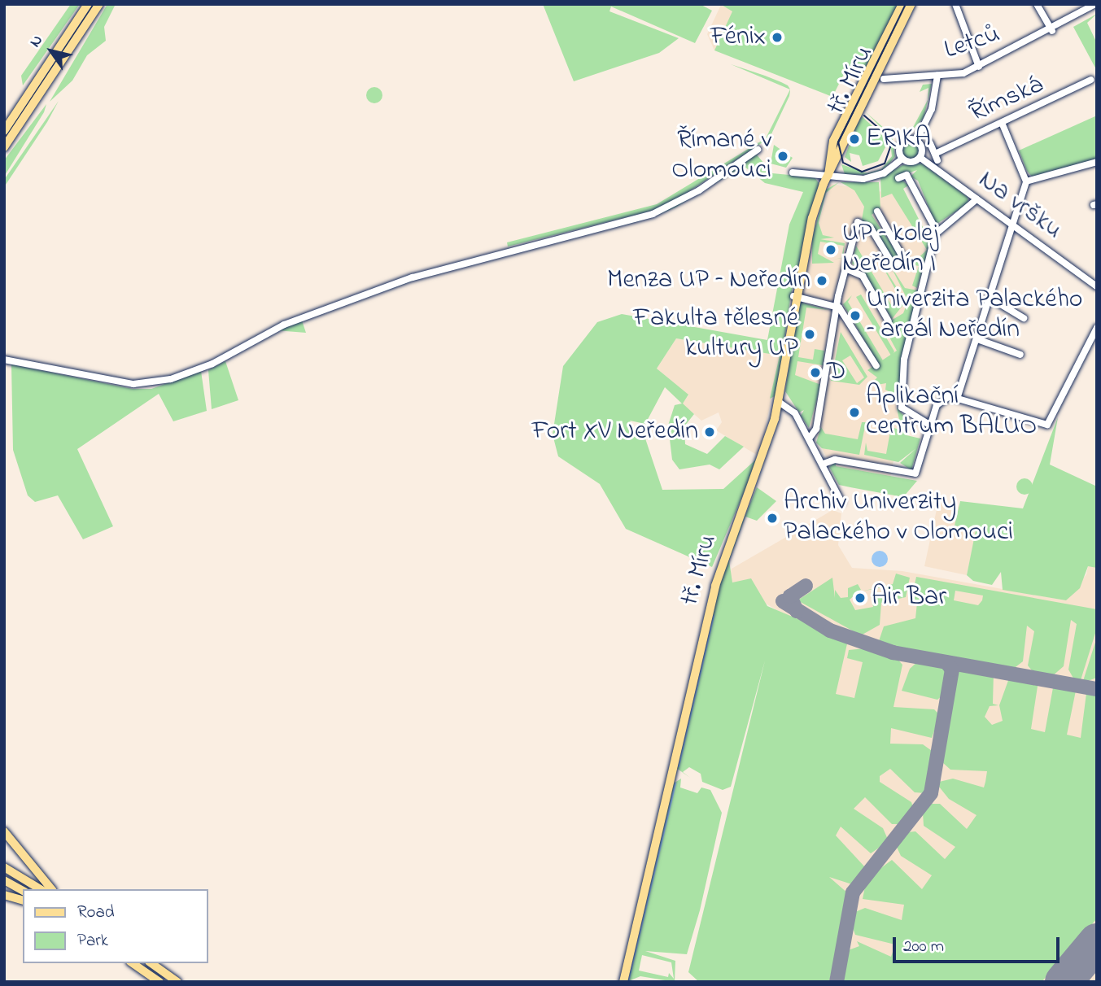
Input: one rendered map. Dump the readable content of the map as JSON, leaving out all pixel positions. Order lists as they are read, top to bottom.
{
  "streets": {
    "main road": ["tř. Míru"],
    "street": ["Letců", "Římská", "Na vršku"]
  },
  "places": [
    "Fénix",
    "ERIKA",
    "Římané v Olomouci",
    "UP – kolej Neředín I",
    "Menza UP – Neředín",
    "Univerzita Palackého – areál Neředín",
    "Fakulta tělesné kultury UP",
    "D",
    "Aplikační centrum BALUO",
    "Fort XV Neředín",
    "Archiv Univerzity Palackého v Olomouci",
    "Air Bar"
  ],
  "legend": ["Road", "Park"],
  "scale_bar": "200 m",
  "north": "top left"
}
